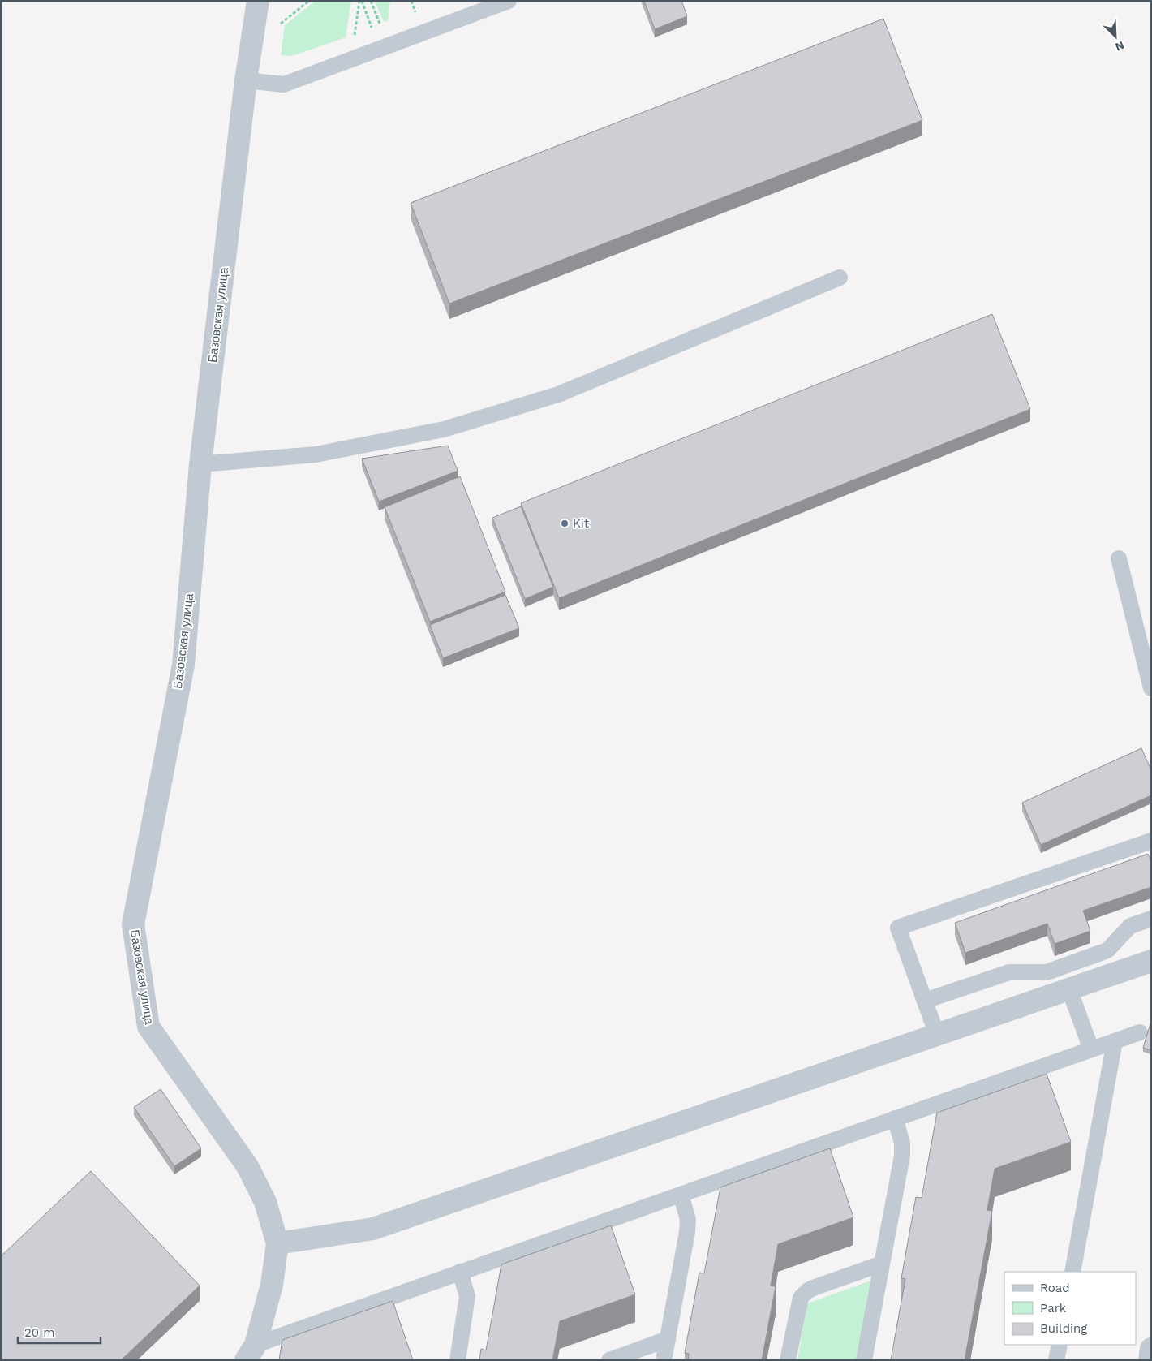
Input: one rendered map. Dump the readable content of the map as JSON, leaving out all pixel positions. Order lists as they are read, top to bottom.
{
  "streets": {
    "street": ["Базовская улица"]
  },
  "places": ["Kit"],
  "legend": ["Road", "Park", "Building"],
  "scale_bar": "20 m",
  "north": "bottom right"
}
